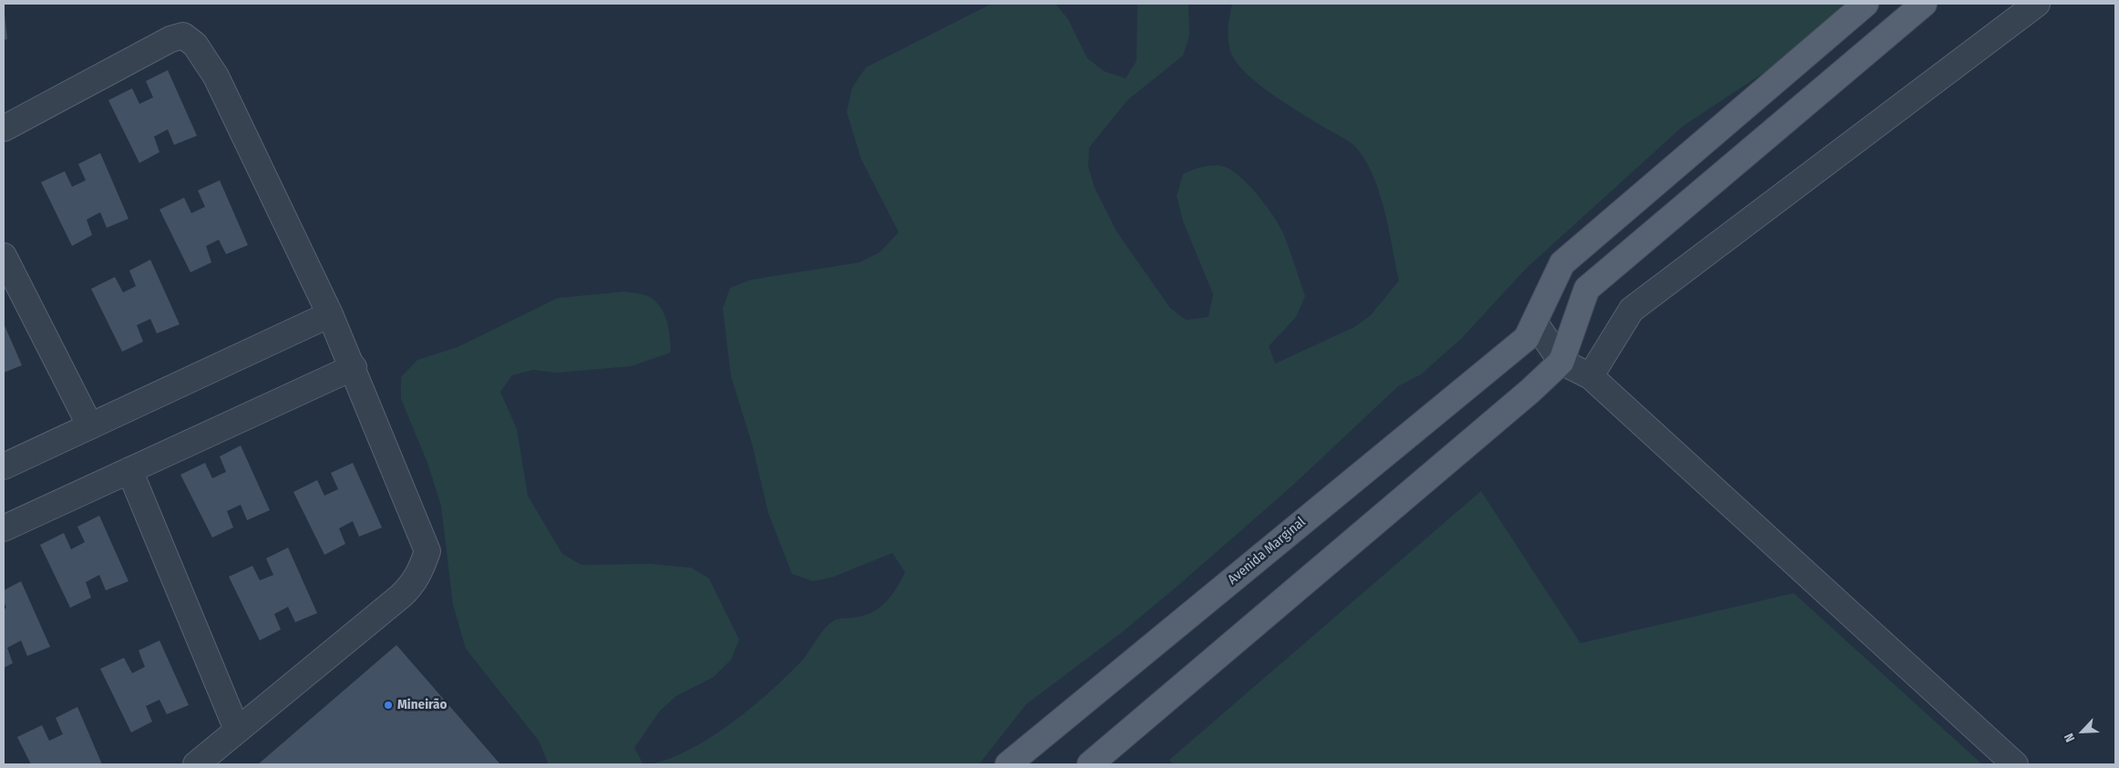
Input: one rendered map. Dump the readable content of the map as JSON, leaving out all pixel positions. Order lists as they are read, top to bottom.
{
  "streets": {
    "main road": ["Avenida Marginal"]
  },
  "places": ["Mineirão"],
  "north": "bottom left"
}
